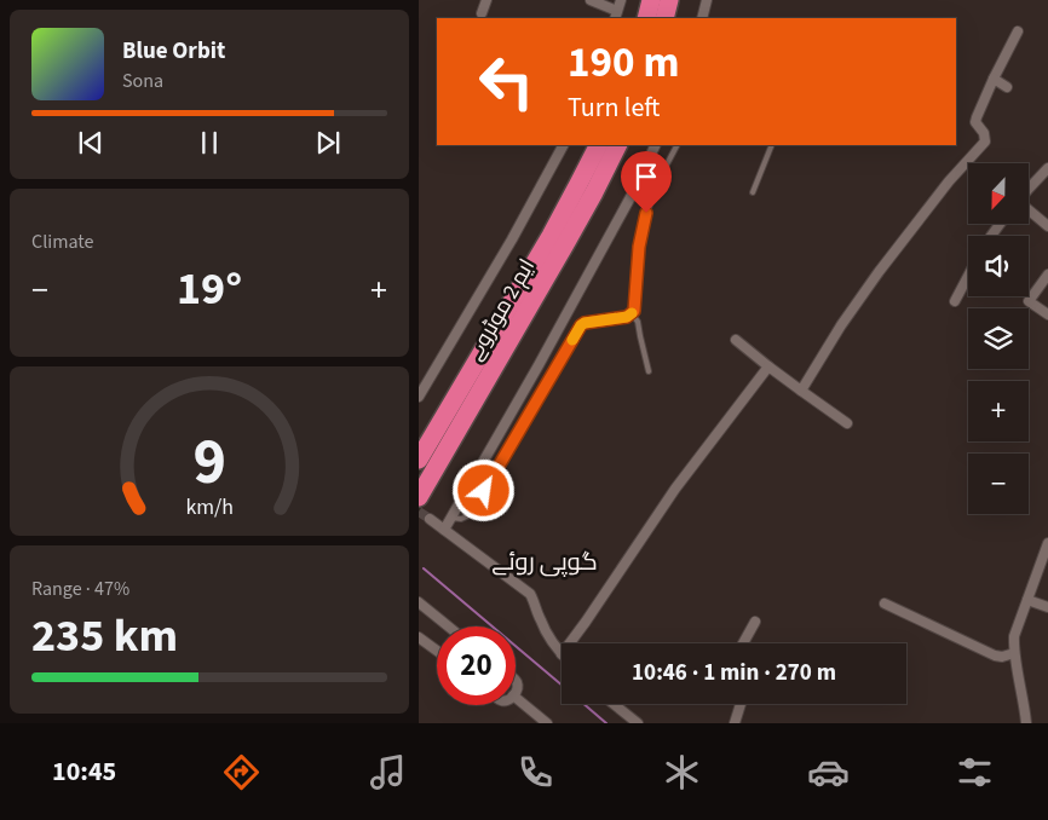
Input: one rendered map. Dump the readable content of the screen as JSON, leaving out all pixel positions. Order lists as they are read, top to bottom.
{
  "streets": {
    "highway": ["ایم 2 موٹروے"]
  },
  "districts": ["گوپی روئے"],
  "north": "bottom",
  "page": {
    "turn": ["190 m", "Turn left"],
    "song": ["Blue Orbit", "Sona"],
    "map_buttons": ["+", "−"],
    "tile": [
      "Climate",
      ["Range · 47%", "235 km"]
    ],
    "heat": ["−", "19°", "+"],
    "limit": "20",
    "trip": "10:46 · 1 min · 270 m",
    "tabs": "10:45",
    "gauge": ["9", "km/h"]
  }
}
